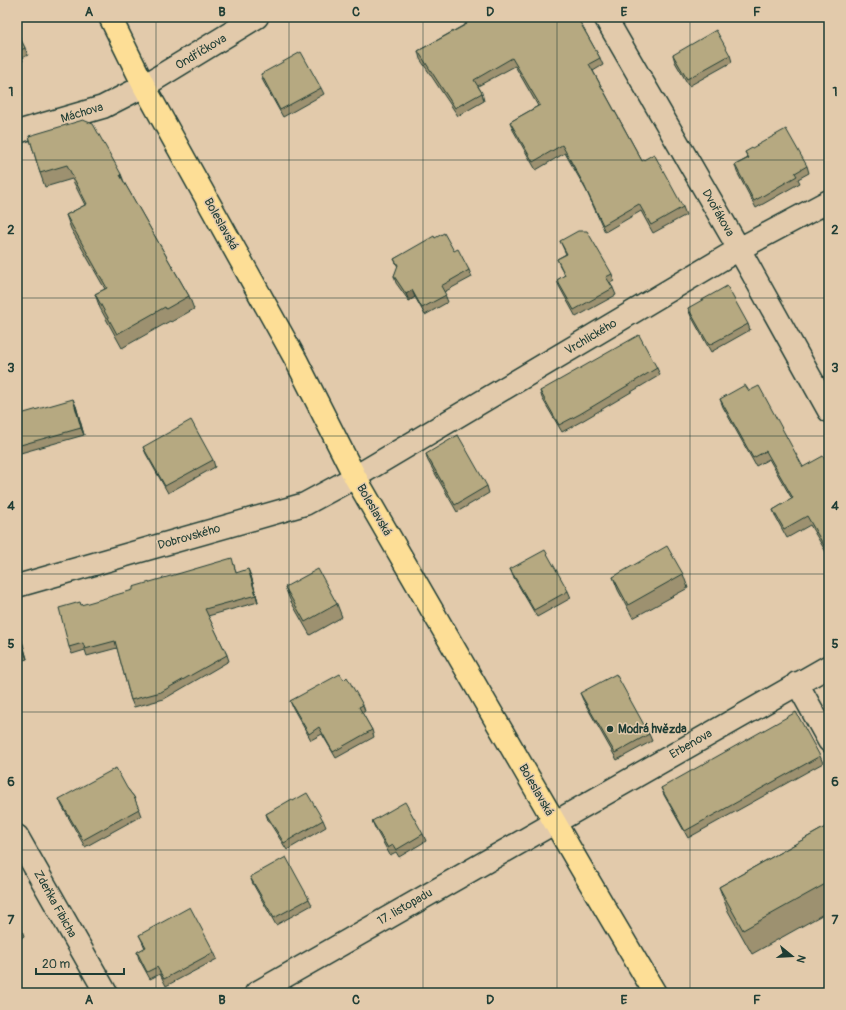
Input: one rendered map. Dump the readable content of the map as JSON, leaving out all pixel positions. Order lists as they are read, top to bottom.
{
  "streets": {
    "main road": ["Boleslavská"],
    "street": [
      "Ondříčkova",
      "Máchova",
      "Dvořákova",
      "Vrchlického",
      "Dobrovského",
      "Erbenova",
      "Zdeňka Fibicha",
      "17. listopadu"
    ]
  },
  "crossings": [
    ["Ondříčkova", "Máchova"],
    ["Ondříčkova", "Boleslavská"],
    ["Máchova", "Boleslavská"],
    ["Dvořákova", "Vrchlického"],
    ["Boleslavská", "Vrchlického"],
    ["Boleslavská", "Dobrovského"],
    ["Boleslavská", "Erbenova"],
    ["Boleslavská", "17. listopadu"],
    ["Vrchlického", "Dobrovského"],
    ["Erbenova", "17. listopadu"]
  ],
  "places": ["Modrá hvězda"],
  "scale_bar": "20 m",
  "north": "right",
  "grid": {
    "columns": [
      "A",
      "B",
      "C",
      "D",
      "E",
      "F"
    ],
    "rows": [
      "1",
      "2",
      "3",
      "4",
      "5",
      "6",
      "7"
    ]
  }
}
